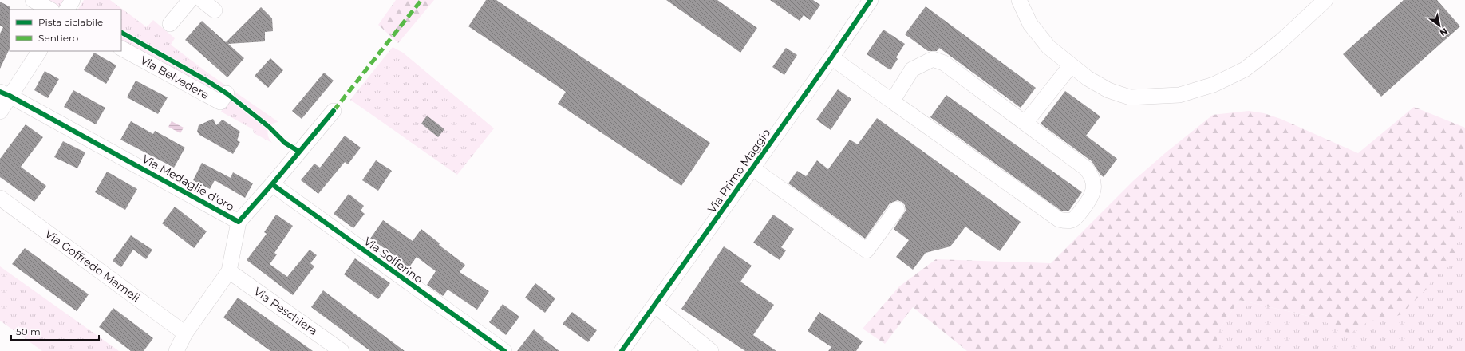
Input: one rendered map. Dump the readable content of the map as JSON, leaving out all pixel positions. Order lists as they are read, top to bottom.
{
  "streets": {
    "street": [
      "Via Belvedere",
      "Via Primo Maggio",
      "Via Medaglie d'oro",
      "Via Solferino",
      "Via Goffredo Mameli",
      "Via Peschiera"
    ]
  },
  "crossings": [
    ["Via Medaglie d'oro", "Via Solferino"]
  ],
  "legend": ["Pista ciclabile", "Sentiero"],
  "scale_bar": "50 m",
  "north": "bottom right"
}
